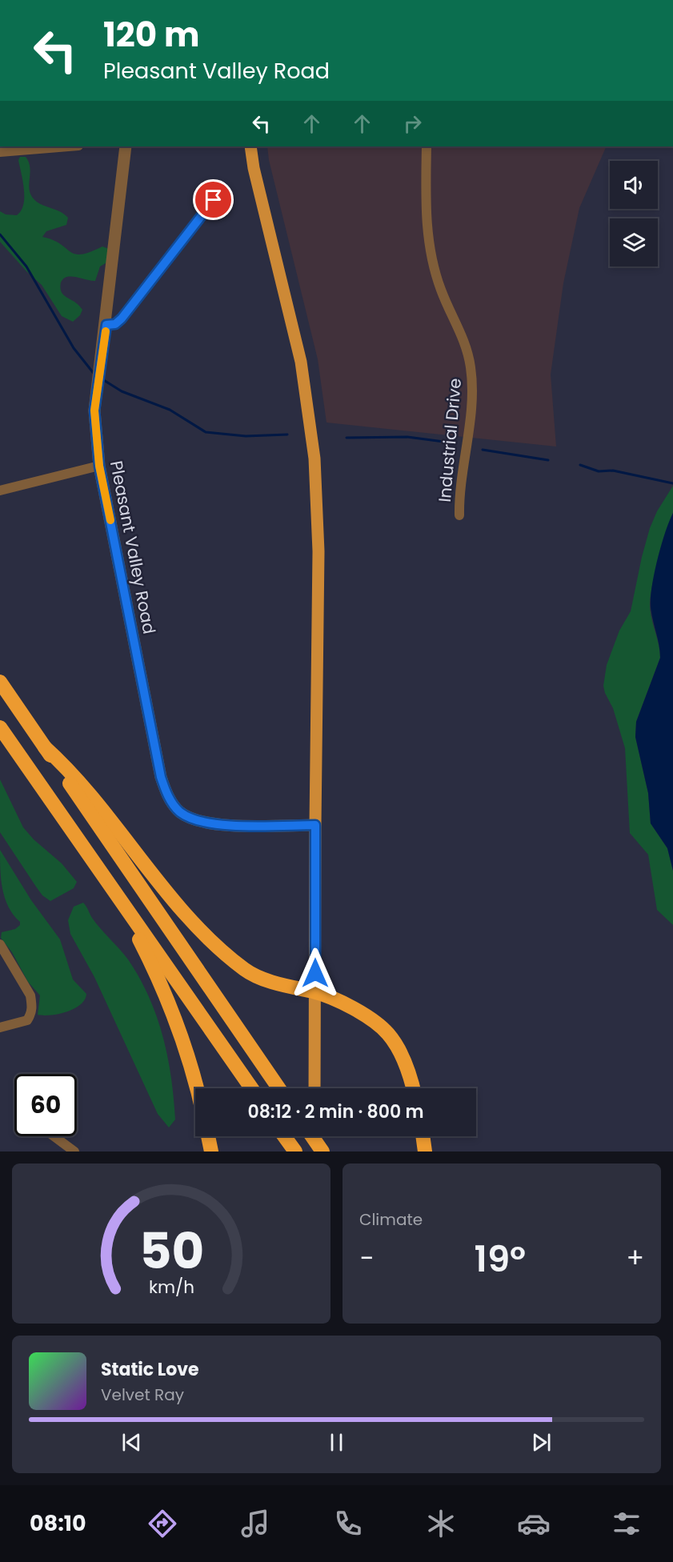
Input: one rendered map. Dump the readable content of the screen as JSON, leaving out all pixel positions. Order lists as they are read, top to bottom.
{
  "streets": {
    "street": ["Industrial Drive", "Pleasant Valley Road"]
  },
  "page": {
    "turn": ["120 m", "Pleasant Valley Road"],
    "limit": "60",
    "trip": "08:12 · 2 min · 800 m",
    "tile": "Climate",
    "heat": ["−", "19°", "+"],
    "song": ["Static Love", "Velvet Ray"],
    "tabs": "08:10",
    "gauge": ["50", "km/h"]
  }
}
